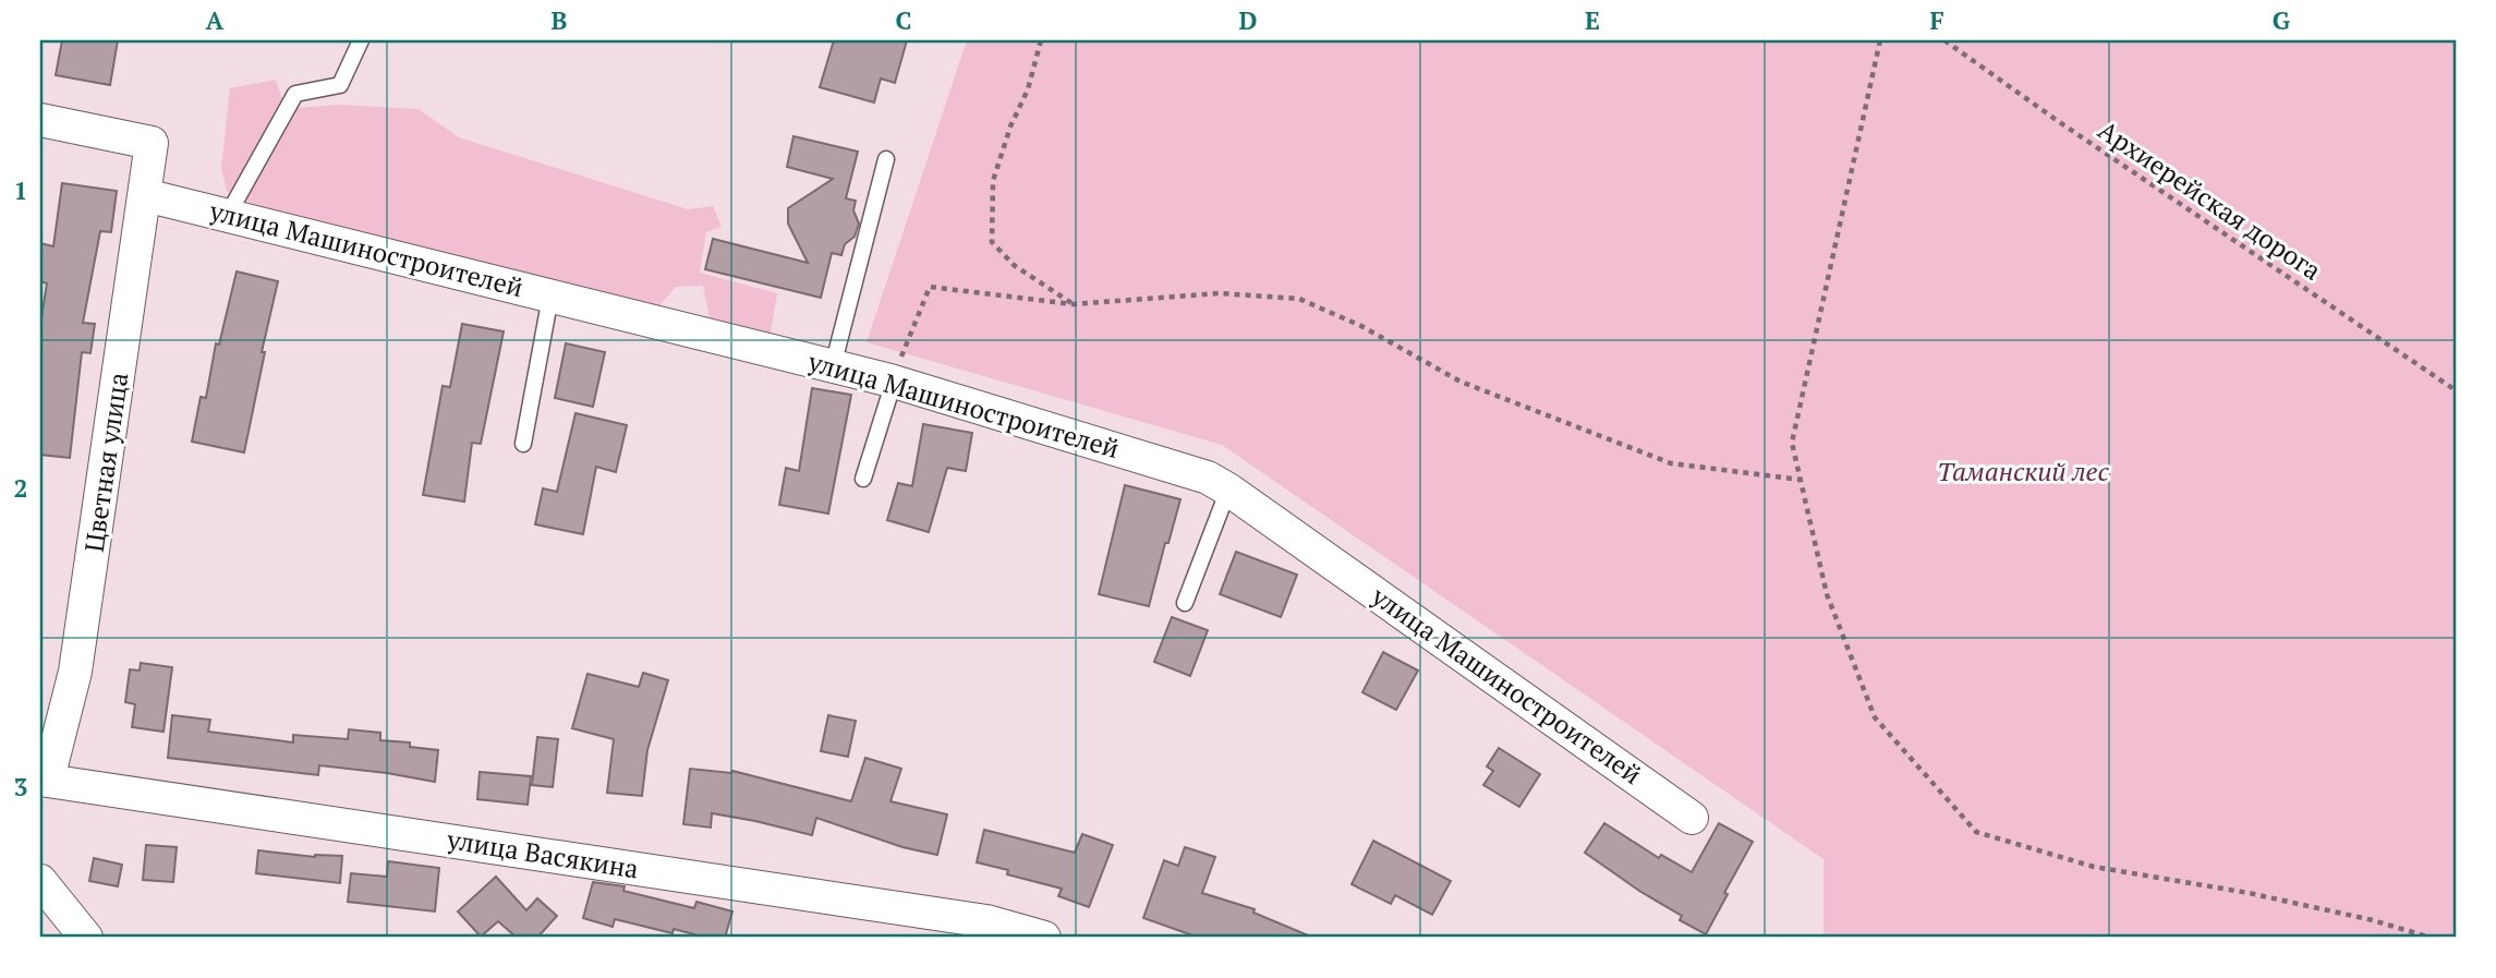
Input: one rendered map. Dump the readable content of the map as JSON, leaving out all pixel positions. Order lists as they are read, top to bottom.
{
  "streets": {
    "street": ["улица Машиностроителей", "Цветная улица", "улица Васякина"],
    "path": ["Архиерейская дорога"]
  },
  "crossings": [
    ["улица Машиностроителей", "Цветная улица"],
    ["Цветная улица", "улица Васякина"]
  ],
  "parks": ["Таманский лес"],
  "grid": {
    "columns": [
      "A",
      "B",
      "C",
      "D",
      "E",
      "F",
      "G"
    ],
    "rows": ["1", "2", "3"]
  }
}
